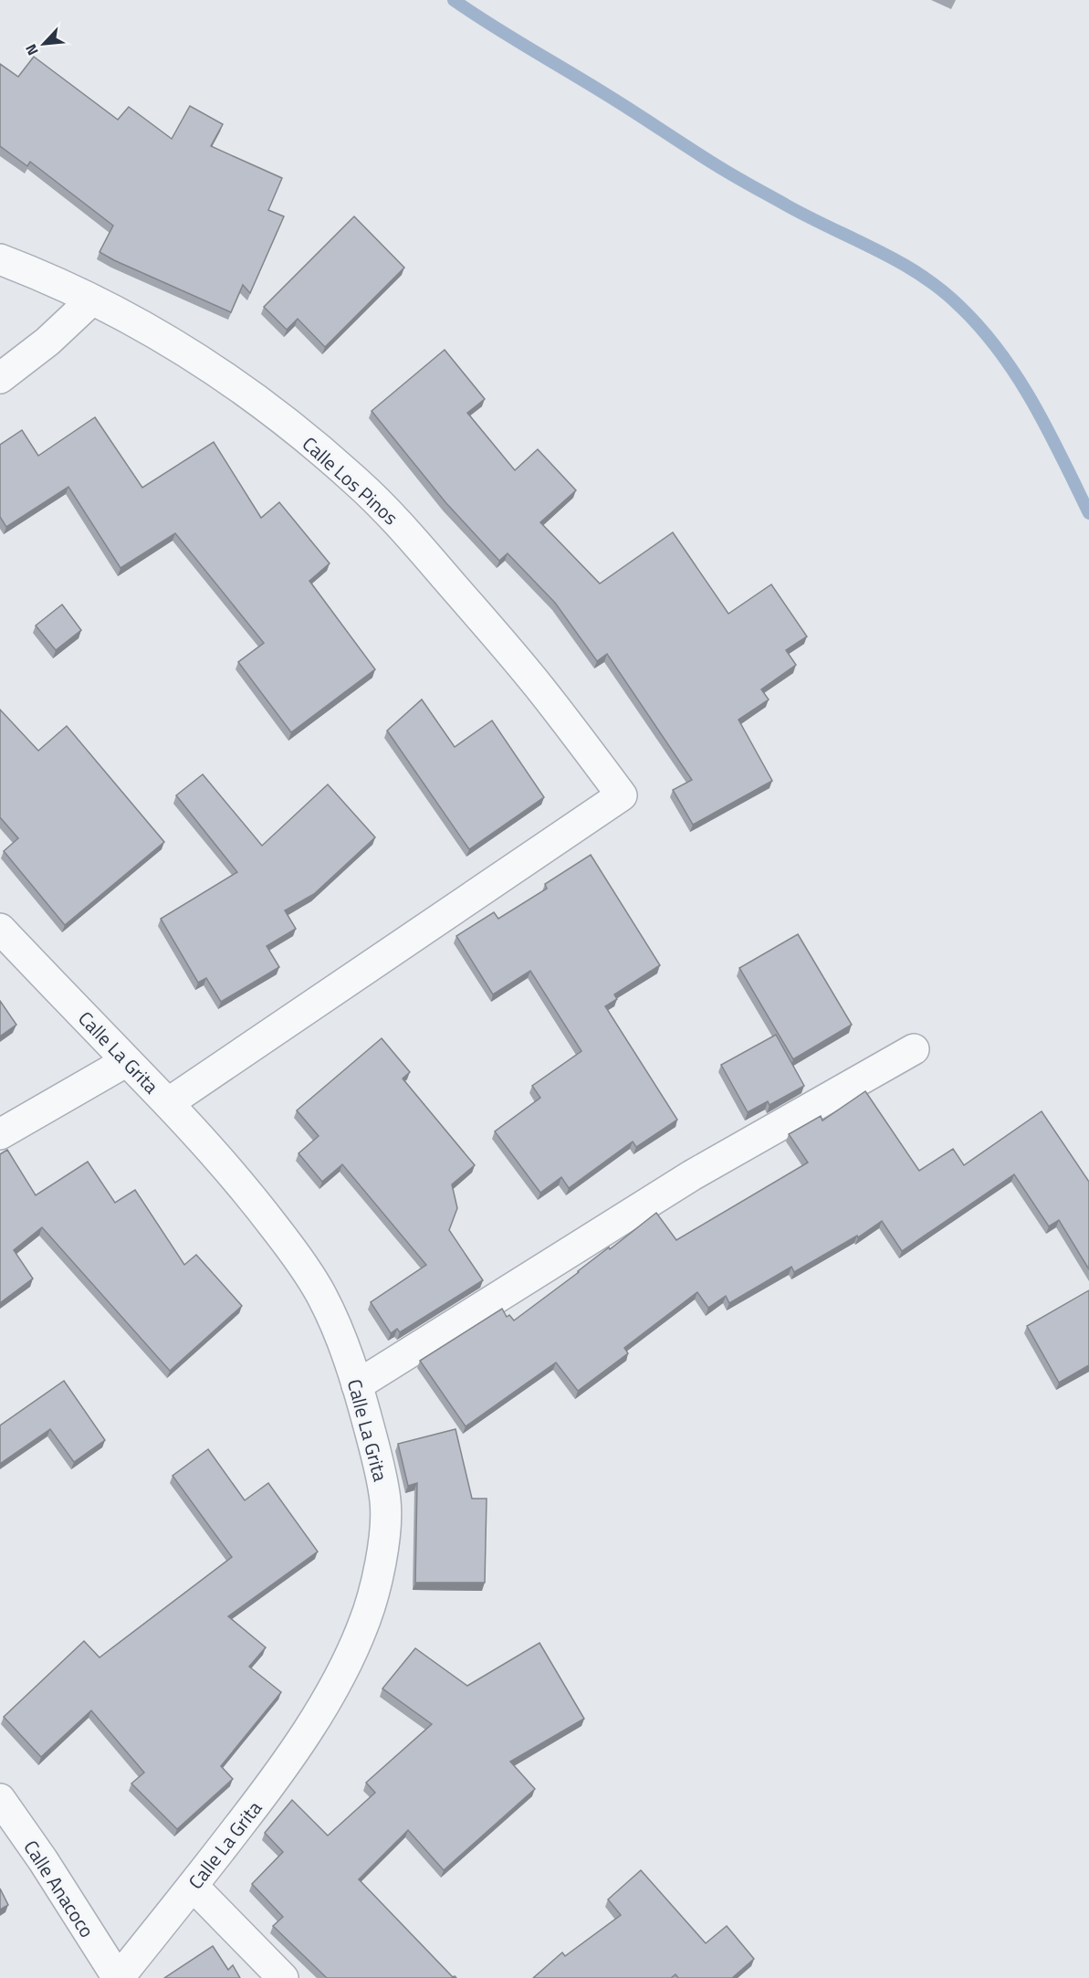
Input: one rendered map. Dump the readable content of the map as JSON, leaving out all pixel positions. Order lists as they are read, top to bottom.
{
  "streets": {
    "street": ["Calle Los Pinos", "Calle La Grita", "Calle Anacoco"]
  },
  "crossings": [
    ["Calle Los Pinos", "Calle La Grita"],
    ["Calle La Grita", "Calle Anacoco"]
  ],
  "north": "bottom left"
}
